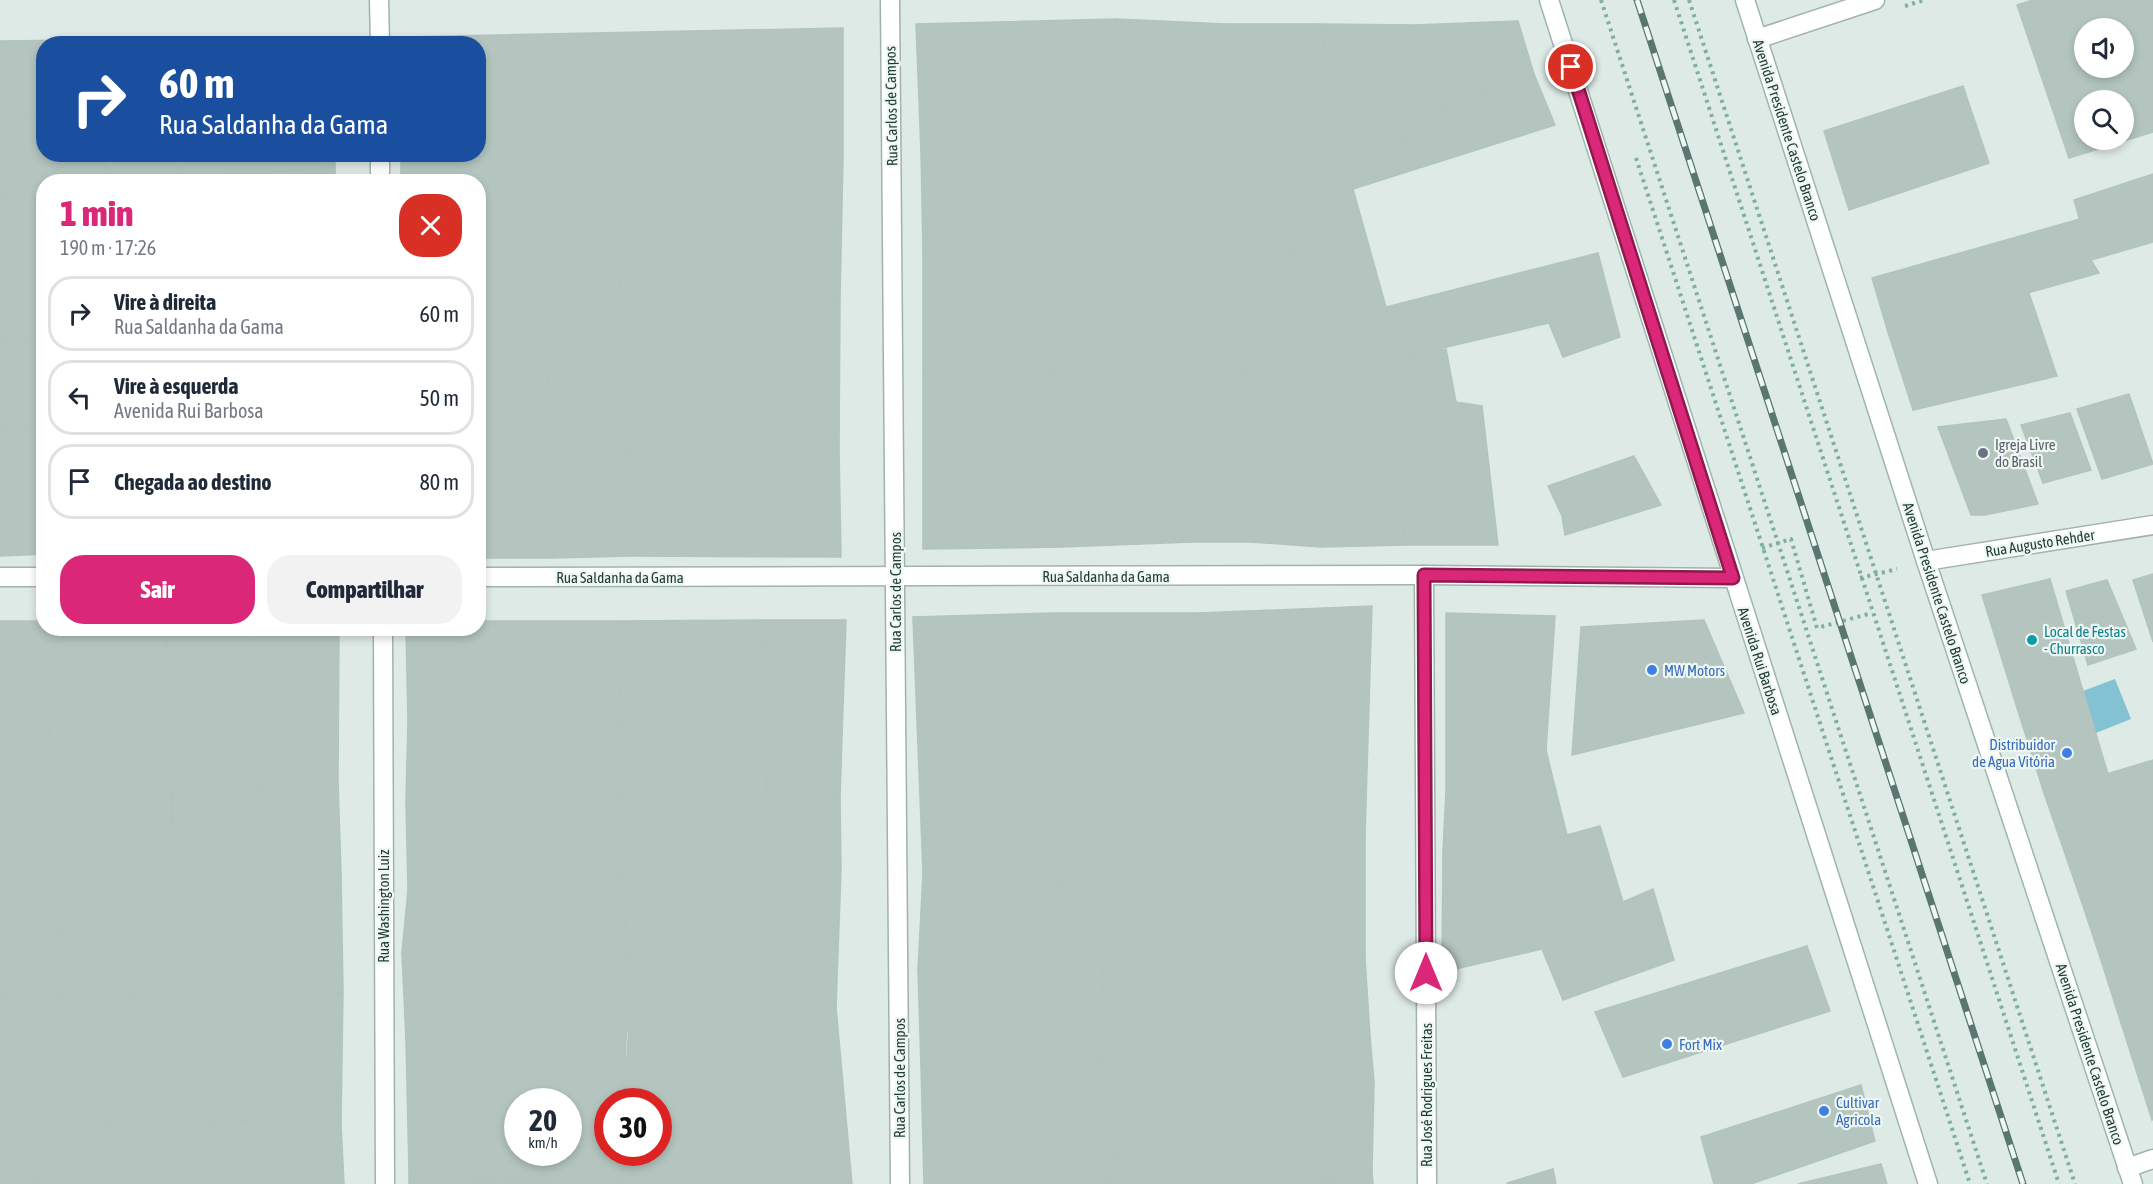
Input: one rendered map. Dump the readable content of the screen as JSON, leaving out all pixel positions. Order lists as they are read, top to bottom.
{
  "streets": {
    "street": [
      "Rua Carlos de Campos",
      "Avenida Presidente Castelo Branco",
      "Rua Augusto Rehder",
      "Rua Saldanha da Gama",
      "Avenida Rui Barbosa",
      "Rua Washington Luiz",
      "Rua José Rodrigues Freitas"
    ]
  },
  "crossings": [
    ["Rua Carlos de Campos", "Rua Saldanha da Gama"],
    ["Avenida Presidente Castelo Branco", "Rua Augusto Rehder"],
    ["Rua Saldanha da Gama", "Avenida Rui Barbosa"],
    ["Rua Saldanha da Gama", "Rua José Rodrigues Freitas"]
  ],
  "places": [
    "Igreja Livre do Brasil",
    "Local de Festas - Churrasco",
    "MW Motors",
    "Distribuidor de Agua Vitória",
    "Fort Mix",
    "Cultivar Agricola"
  ],
  "page": {
    "turn": ["60 m", "Rua Saldanha da Gama"],
    "heading": ["1 min", "190 m · 17:26"],
    "list": [
      {
        "name": "Vire à direita",
        "note": "Rua Saldanha da Gama",
        "value": "60 m"
      },
      {
        "name": "Vire à esquerda",
        "note": "Avenida Rui Barbosa",
        "value": "50 m"
      },
      {
        "name": "Chegada ao destino",
        "value": "80 m"
      }
    ],
    "buttons": ["Sair", "Compartilhar"],
    "speed": "20 km/h",
    "limit": "30"
  }
}
